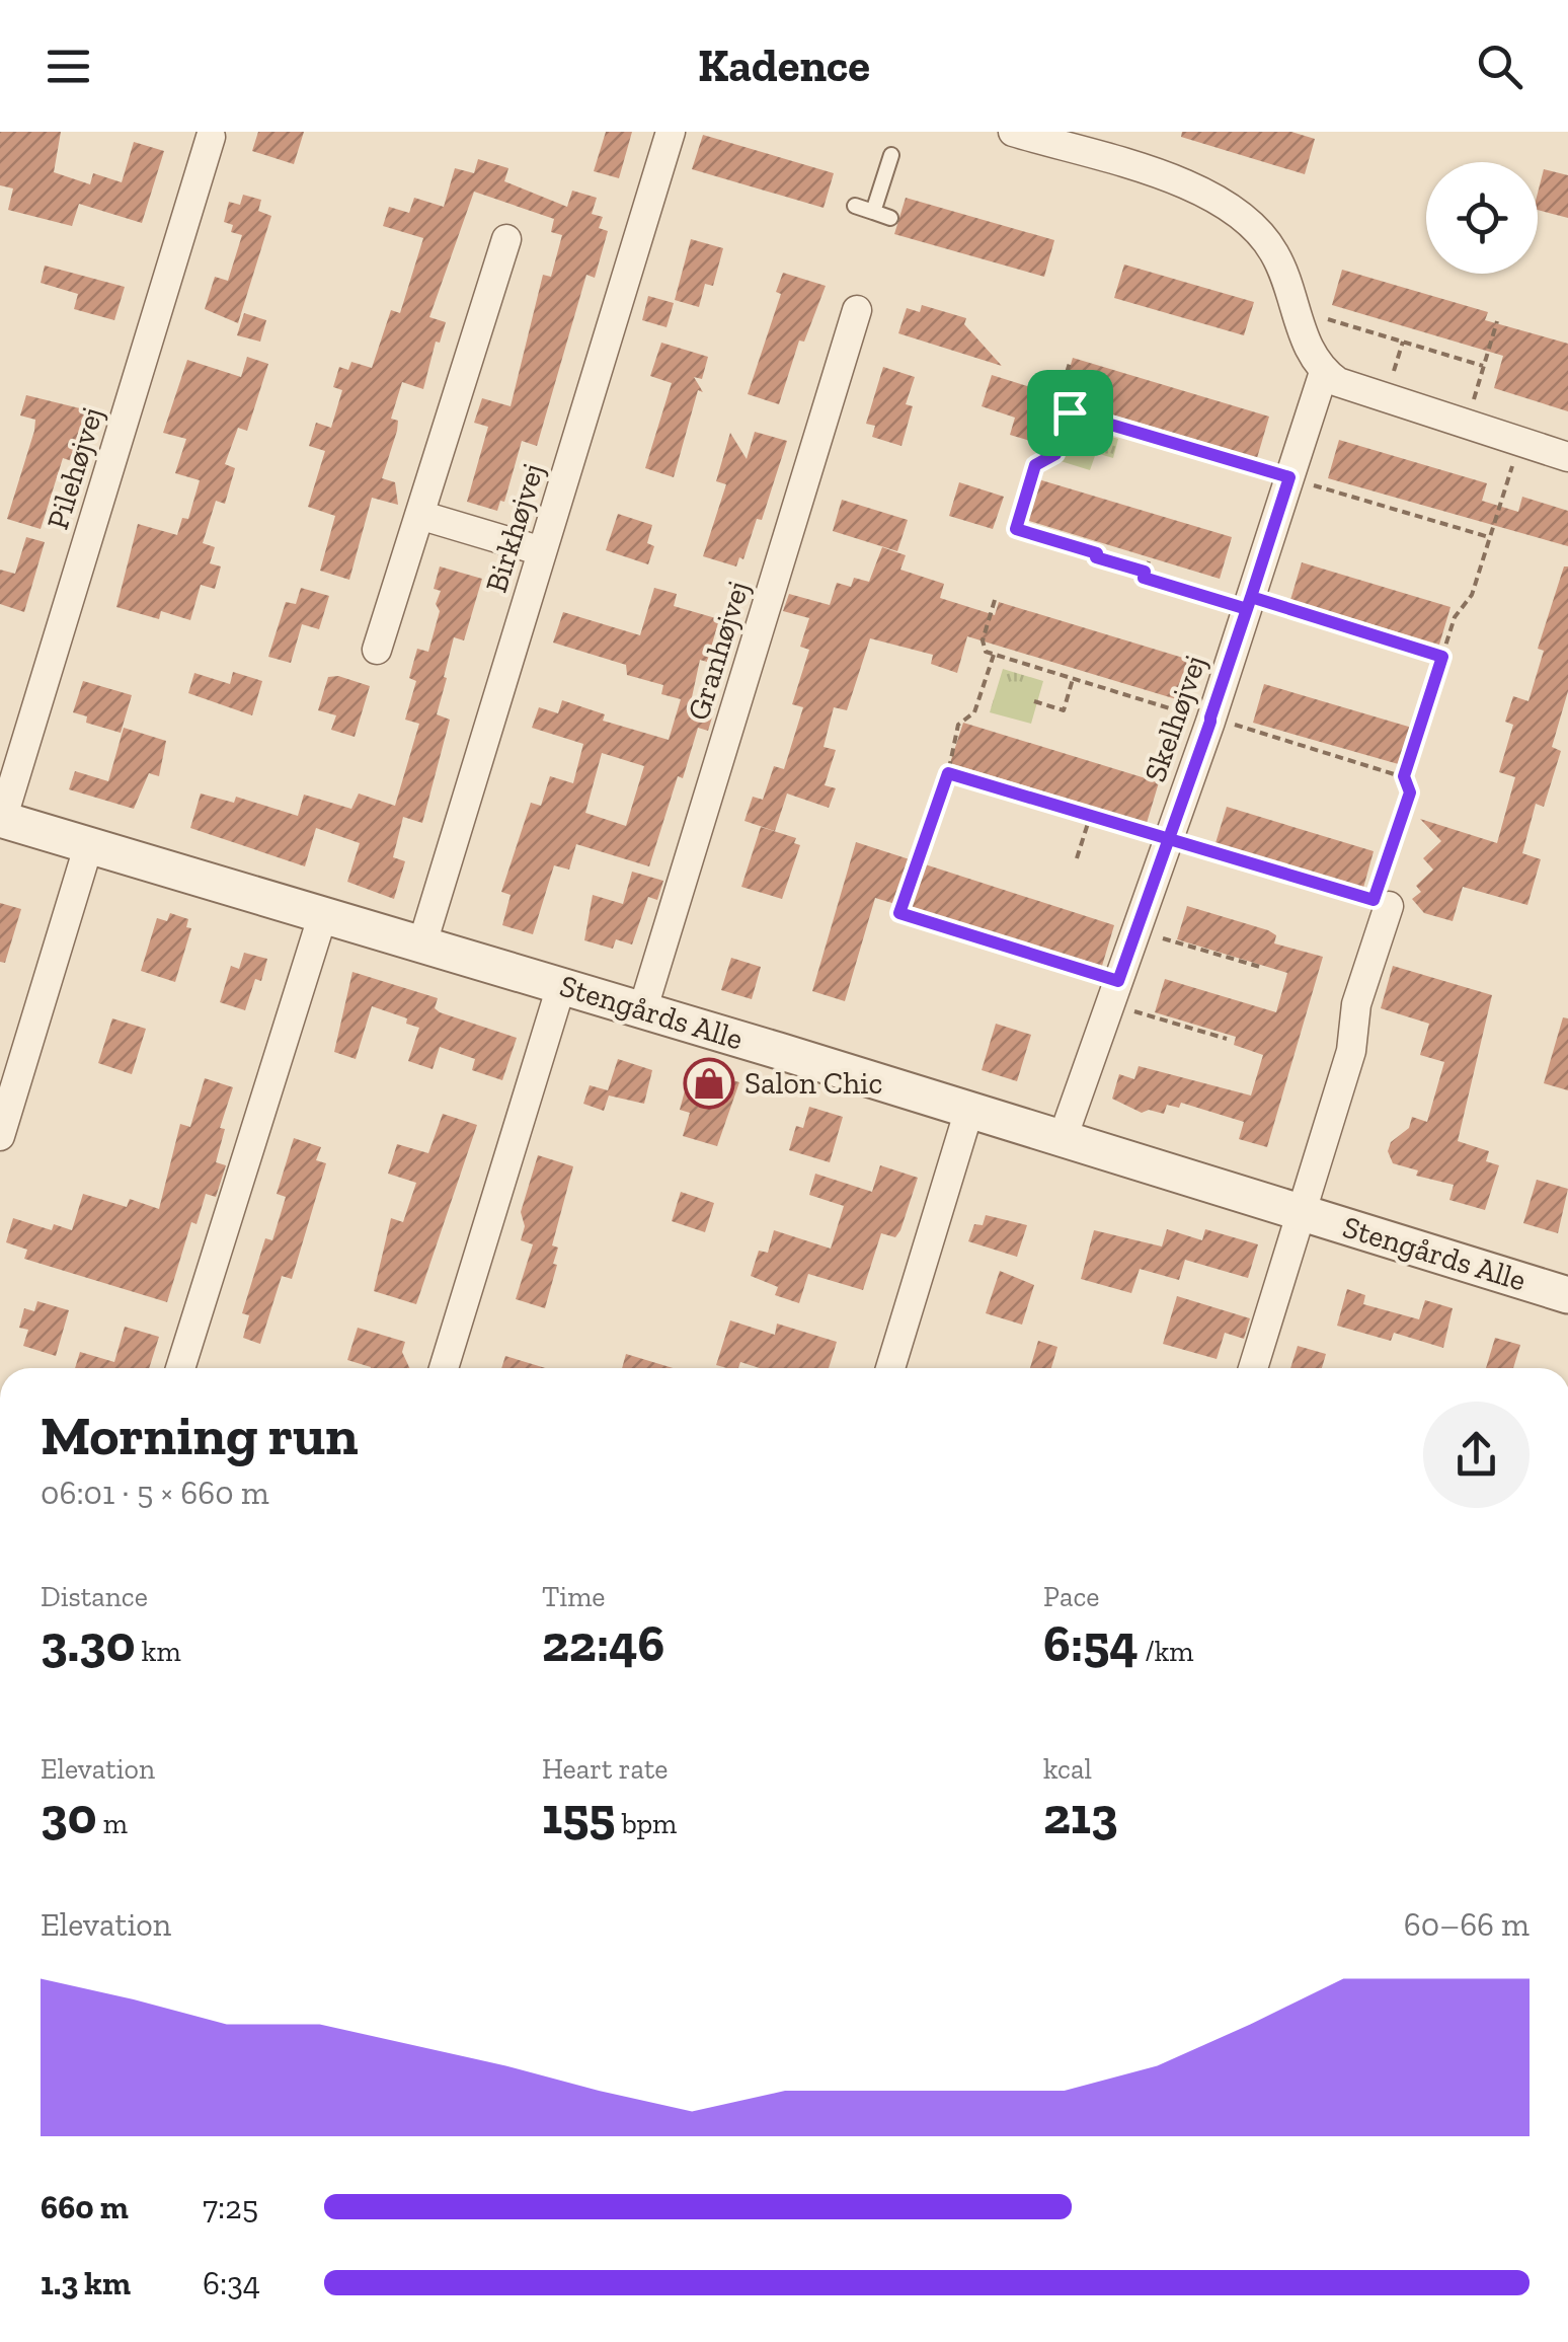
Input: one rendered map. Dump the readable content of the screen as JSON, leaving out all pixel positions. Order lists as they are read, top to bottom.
{
  "streets": {
    "street": [
      "Pilehøjvej",
      "Birkhøjvej",
      "Granhøjvej",
      "Skelhøjvej",
      "Stengårds Alle"
    ]
  },
  "crossings": [
    ["Pilehøjvej", "Stengårds Alle"],
    ["Birkhøjvej", "Stengårds Alle"],
    ["Granhøjvej", "Stengårds Alle"],
    ["Skelhøjvej", "Stengårds Alle"]
  ],
  "places": {
    "shop": ["Salon Chic"]
  },
  "page": {
    "header": "Kadence",
    "heading": ["Morning run", "06:01 · 5 × 660 m"],
    "stats": [
      ["Distance", "3.30 km"],
      ["Time", "22:46"],
      ["Pace", "6:54 /km"],
      ["Elevation", "30 m"],
      ["Heart rate", "155 bpm"],
      ["kcal", "213"]
    ],
    "chart": ["Elevation", "60–66 m"],
    "list": [
      {
        "name": "660 m",
        "note": "7:25"
      },
      {
        "name": "1.3 km",
        "note": "6:34"
      }
    ]
  }
}
